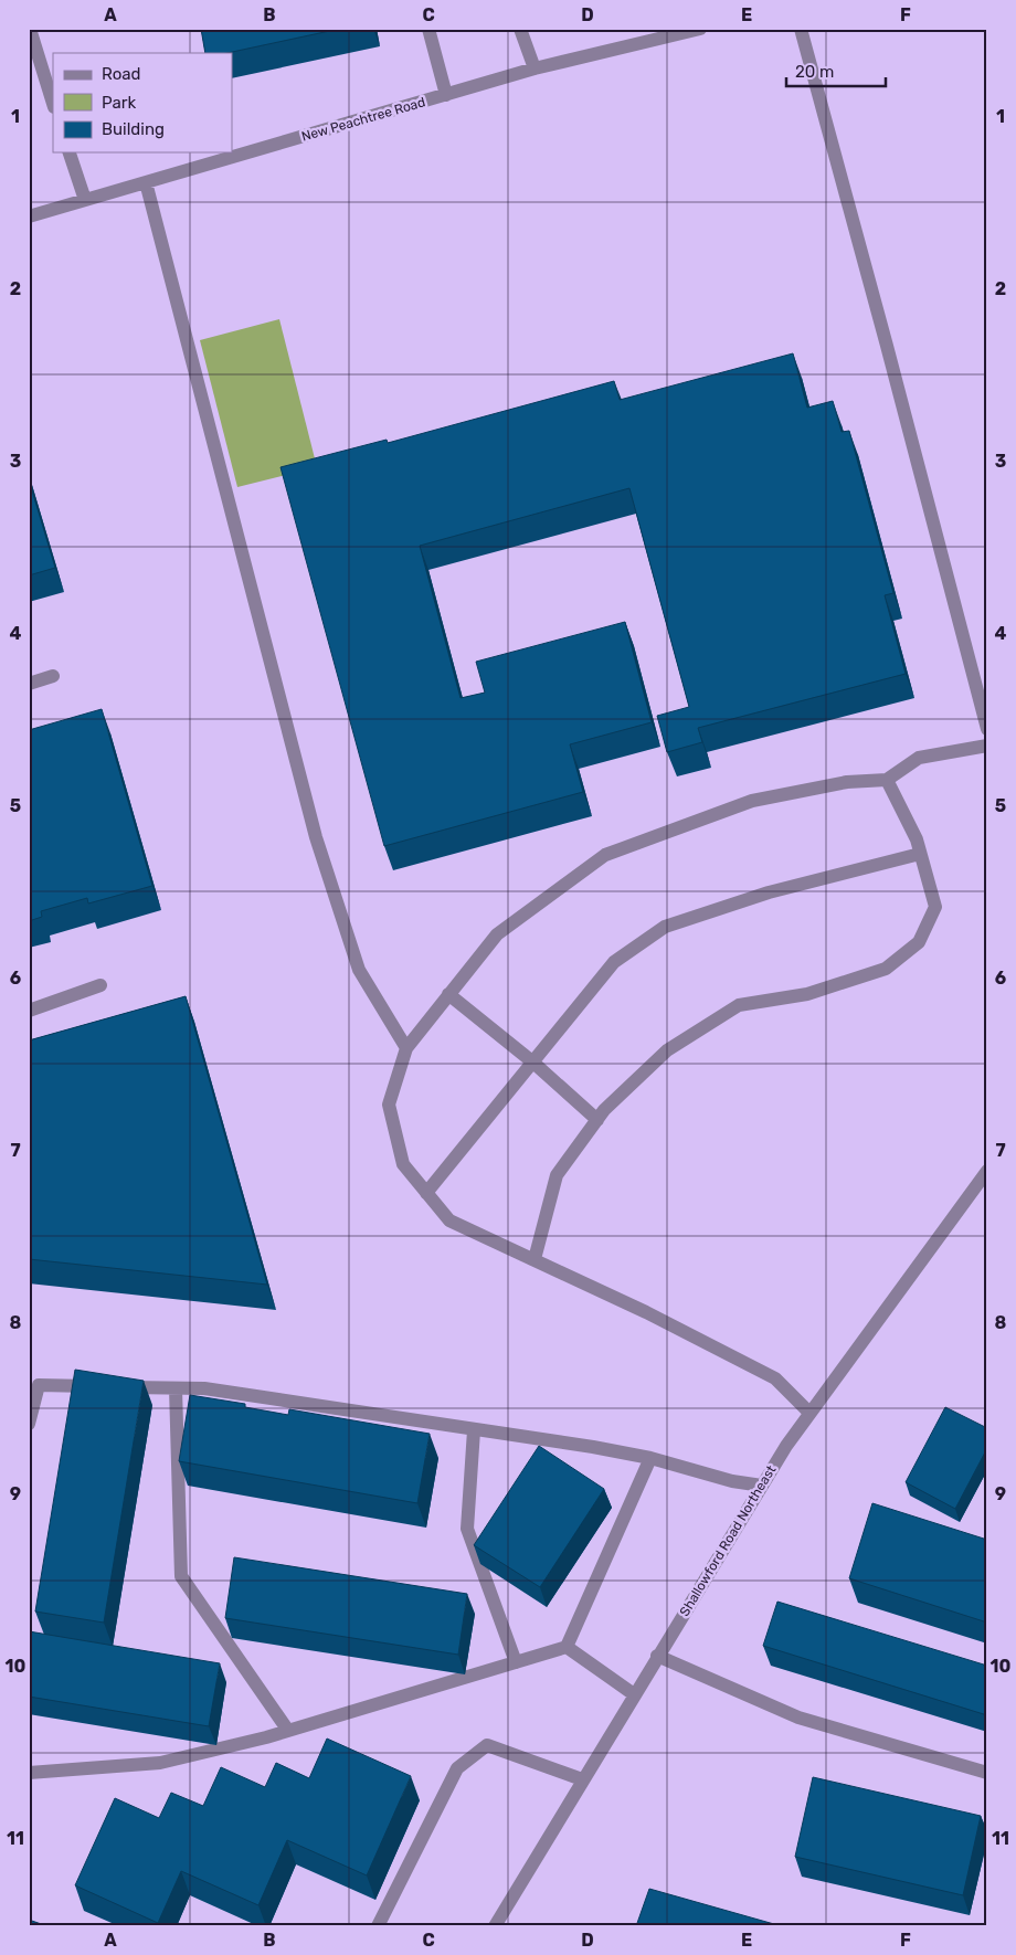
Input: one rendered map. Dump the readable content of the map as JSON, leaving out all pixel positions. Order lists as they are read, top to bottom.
{
  "streets": {
    "street": ["New Peachtree Road", "Shallowford Road Northeast"]
  },
  "legend": ["Road", "Park", "Building"],
  "scale_bar": "20 m",
  "grid": {
    "columns": [
      "A",
      "B",
      "C",
      "D",
      "E",
      "F"
    ],
    "rows": [
      "1",
      "2",
      "3",
      "4",
      "5",
      "6",
      "7",
      "8",
      "9",
      "10",
      "11"
    ]
  }
}
